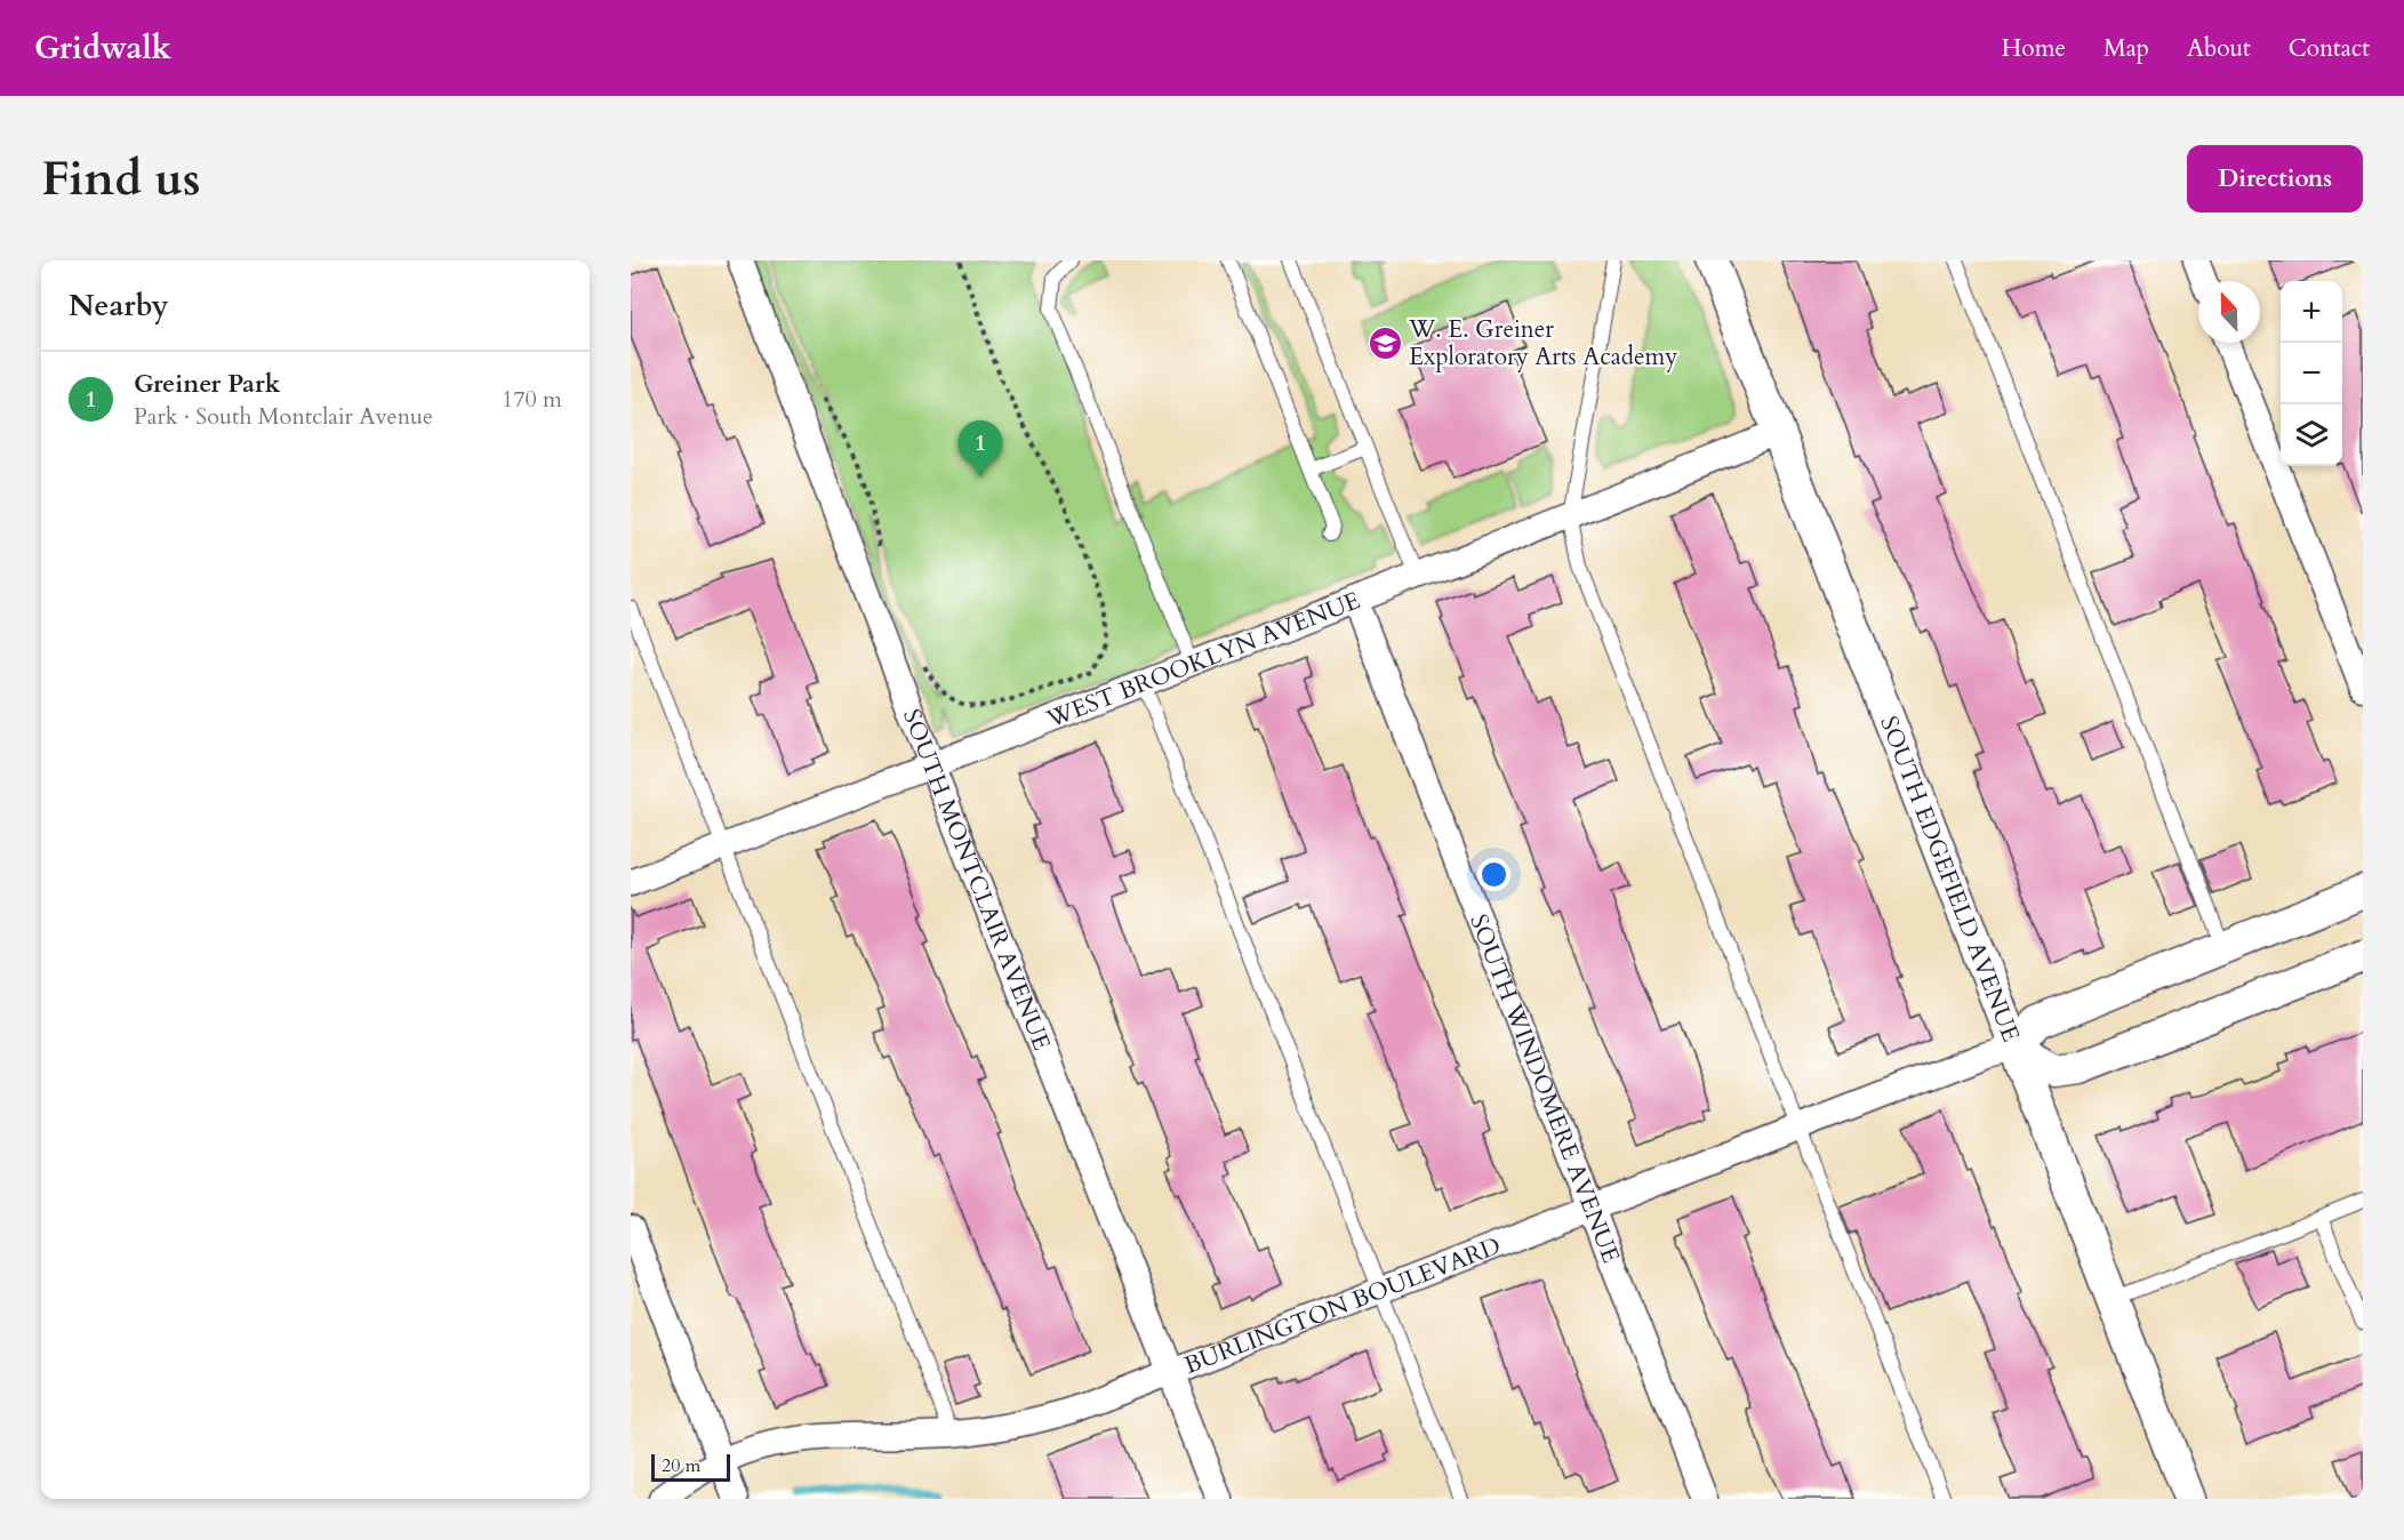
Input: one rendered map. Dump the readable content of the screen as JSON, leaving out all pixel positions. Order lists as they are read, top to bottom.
{
  "streets": {
    "street": [
      "WEST BROOKLYN AVENUE",
      "SOUTH EDGEFIELD AVENUE",
      "SOUTH MONTCLAIR AVENUE",
      "SOUTH WINDOMERE AVENUE",
      "BURLINGTON BOULEVARD"
    ]
  },
  "crossings": [
    ["WEST BROOKLYN AVENUE", "SOUTH EDGEFIELD AVENUE"],
    ["WEST BROOKLYN AVENUE", "SOUTH MONTCLAIR AVENUE"],
    ["WEST BROOKLYN AVENUE", "SOUTH WINDOMERE AVENUE"],
    ["SOUTH EDGEFIELD AVENUE", "BURLINGTON BOULEVARD"],
    ["SOUTH MONTCLAIR AVENUE", "BURLINGTON BOULEVARD"],
    ["SOUTH WINDOMERE AVENUE", "BURLINGTON BOULEVARD"]
  ],
  "places": {
    "school or university": ["W. E. Greiner Exploratory Arts Academy"]
  },
  "scale_bar": "20 m",
  "north": "top",
  "page": {
    "header": "Gridwalk",
    "nav": [
      "Home",
      "Map",
      "About",
      "Contact"
    ],
    "buttons": "Directions",
    "title": "Find us",
    "heading": "Nearby",
    "map_buttons": ["+", "−"],
    "list": [
      {
        "mark": "1",
        "name": "Greiner Park",
        "note": "Park · South Montclair Avenue",
        "value": "170 m"
      }
    ],
    "pins": "1",
    "scale": "20 m"
  }
}
